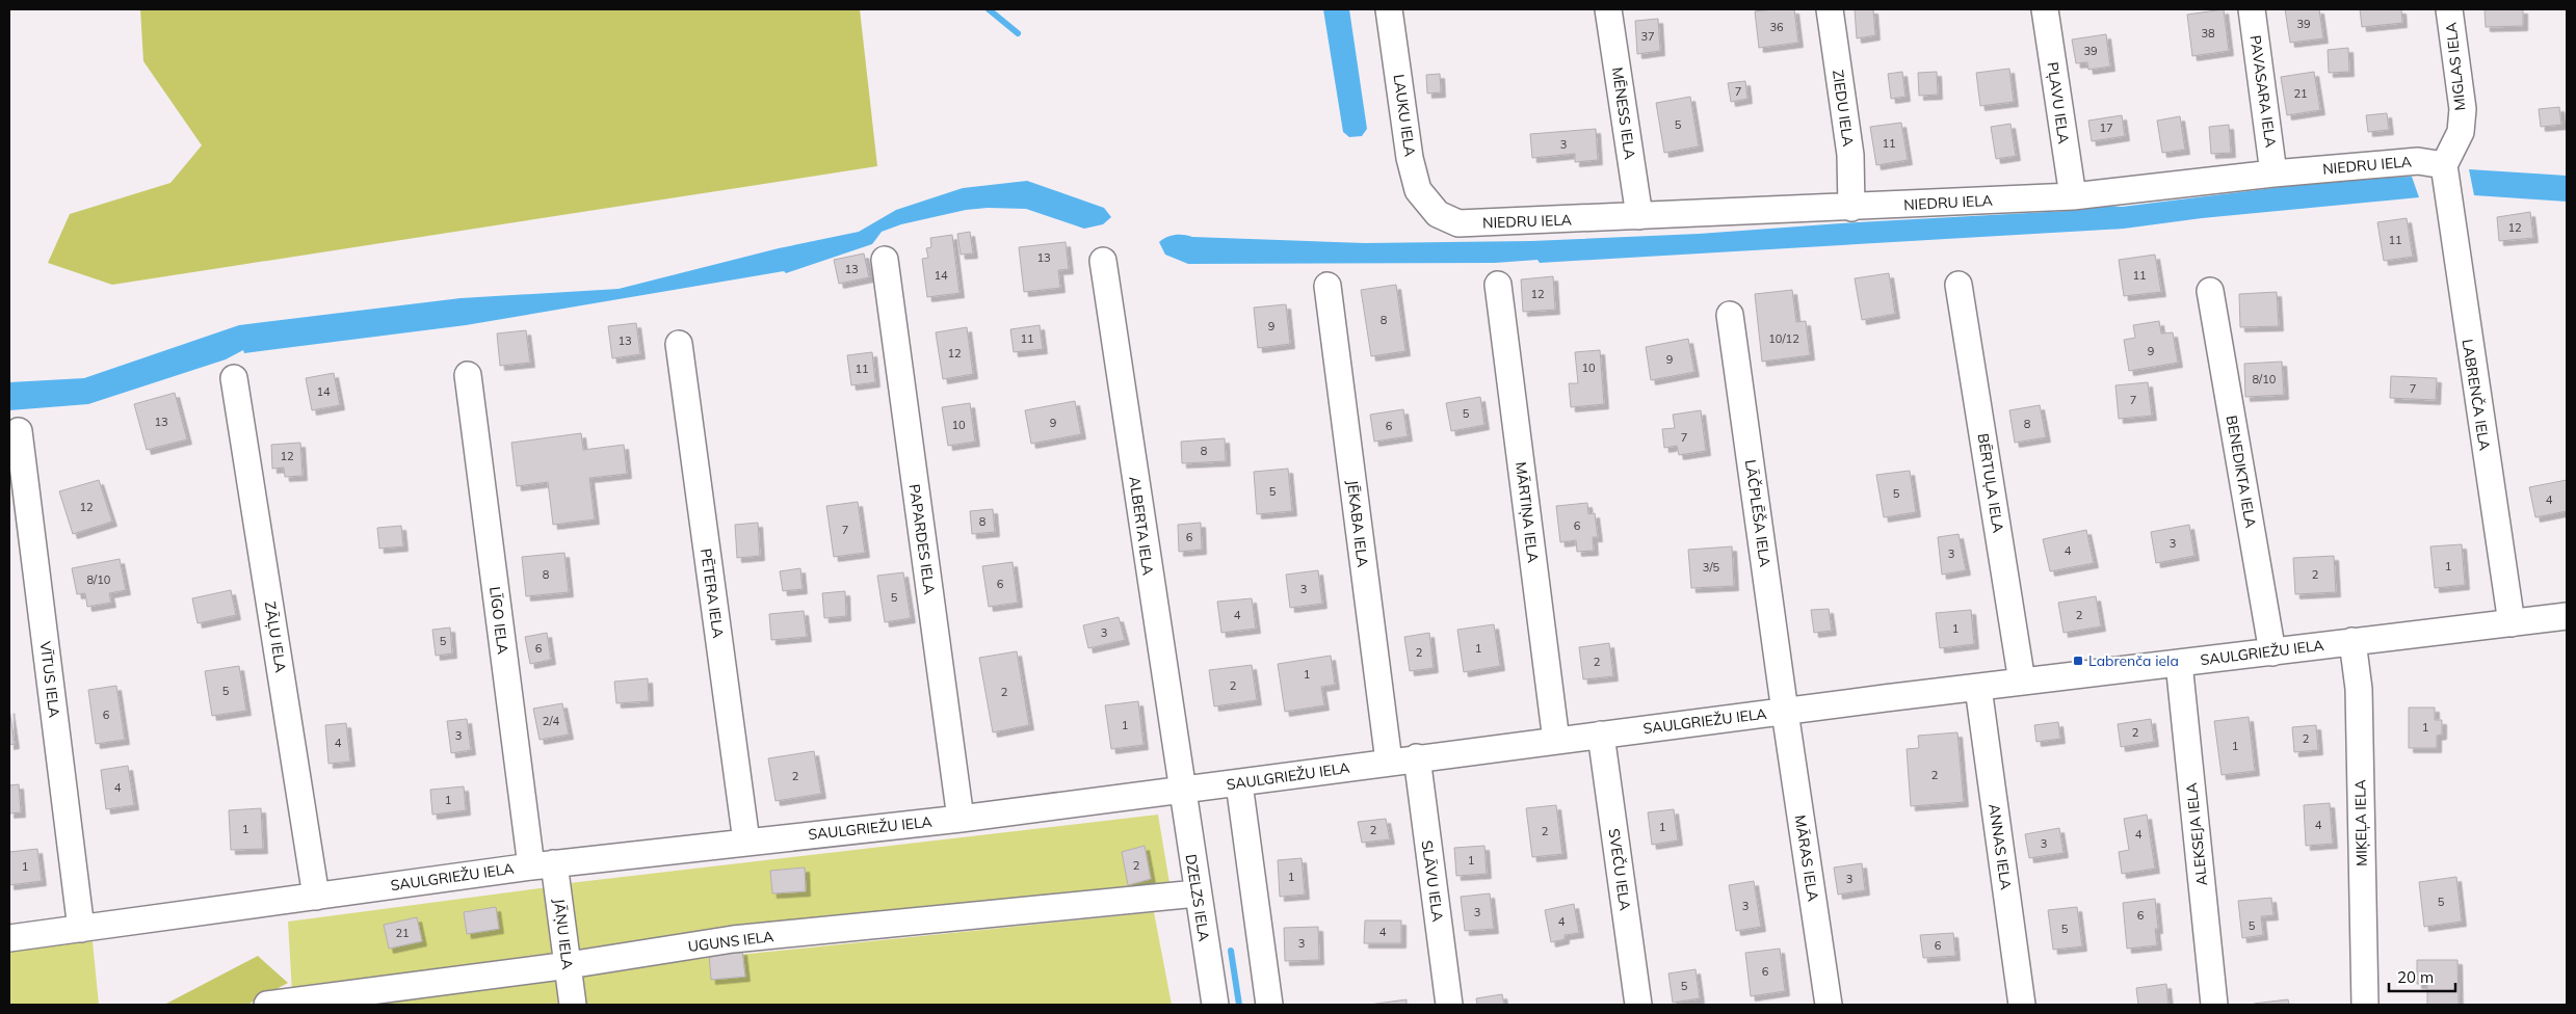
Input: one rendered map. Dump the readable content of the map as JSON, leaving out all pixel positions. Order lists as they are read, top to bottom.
{
  "streets": {
    "street": [
      "MIGLAS IELA",
      "PAVASARA IELA",
      "PĻAVU IELA",
      "ZIEDU IELA",
      "MĒNESS IELA",
      "LAUKU IELA",
      "NIEDRU IELA",
      "LABRENČA IELA",
      "BENEDIKTA IELA",
      "BĒRTUĻA IELA",
      "MĀRTIŅA IELA",
      "LĀČPLĒŠA IELA",
      "JĒKABA IELA",
      "ALBERTA IELA",
      "PAPARDES IELA",
      "PĒTERA IELA",
      "LĪGO IELA",
      "ZĀĻU IELA",
      "SAULGRIEŽU IELA",
      "VĪTUS IELA",
      "MIĶEĻA IELA",
      "ALEKSEJA IELA",
      "ANNAS IELA",
      "MĀRAS IELA",
      "SVEČU IELA",
      "SLĀVU IELA",
      "DZELZS IELA",
      "JĀŅU IELA",
      "UGUNS IELA"
    ]
  },
  "crossings": [
    ["MIGLAS IELA", "NIEDRU IELA"],
    ["MIGLAS IELA", "LABRENČA IELA"],
    ["PAVASARA IELA", "NIEDRU IELA"],
    ["PĻAVU IELA", "NIEDRU IELA"],
    ["ZIEDU IELA", "NIEDRU IELA"],
    ["MĒNESS IELA", "NIEDRU IELA"],
    ["LAUKU IELA", "NIEDRU IELA"],
    ["NIEDRU IELA", "LABRENČA IELA"],
    ["LABRENČA IELA", "SAULGRIEŽU IELA"],
    ["BENEDIKTA IELA", "SAULGRIEŽU IELA"],
    ["BĒRTUĻA IELA", "SAULGRIEŽU IELA"],
    ["MĀRTIŅA IELA", "SAULGRIEŽU IELA"],
    ["LĀČPLĒŠA IELA", "SAULGRIEŽU IELA"],
    ["LĀČPLĒŠA IELA", "MĀRAS IELA"],
    ["JĒKABA IELA", "SAULGRIEŽU IELA"],
    ["ALBERTA IELA", "SAULGRIEŽU IELA"],
    ["ALBERTA IELA", "DZELZS IELA"],
    ["PAPARDES IELA", "SAULGRIEŽU IELA"],
    ["PĒTERA IELA", "SAULGRIEŽU IELA"],
    ["LĪGO IELA", "SAULGRIEŽU IELA"],
    ["LĪGO IELA", "JĀŅU IELA"],
    ["ZĀĻU IELA", "SAULGRIEŽU IELA"],
    ["SAULGRIEŽU IELA", "VĪTUS IELA"],
    ["SAULGRIEŽU IELA", "MIĶEĻA IELA"],
    ["SAULGRIEŽU IELA", "ALEKSEJA IELA"],
    ["SAULGRIEŽU IELA", "ANNAS IELA"],
    ["SAULGRIEŽU IELA", "MĀRAS IELA"],
    ["SAULGRIEŽU IELA", "SVEČU IELA"],
    ["SAULGRIEŽU IELA", "SLĀVU IELA"],
    ["SAULGRIEŽU IELA", "DZELZS IELA"],
    ["SAULGRIEŽU IELA", "JĀŅU IELA"],
    ["DZELZS IELA", "UGUNS IELA"],
    ["JĀŅU IELA", "UGUNS IELA"]
  ],
  "places": {
    "transit": ["Labrenča iela"]
  },
  "house_numbers": [
    "39",
    "36",
    "38",
    "37",
    "39",
    "7",
    "21",
    "5",
    "17",
    "11",
    "3",
    "12",
    "11",
    "13",
    "13",
    "14",
    "11",
    "12",
    "8",
    "9",
    "11",
    "10/12",
    "13",
    "9",
    "12",
    "9",
    "10",
    "11",
    "8/10",
    "7",
    "14",
    "7",
    "5",
    "13",
    "9",
    "8",
    "10",
    "6",
    "7",
    "8",
    "12",
    "5",
    "5",
    "4",
    "12",
    "8",
    "6",
    "7",
    "6",
    "3",
    "4",
    "3",
    "1",
    "3/5",
    "8",
    "2",
    "8/10",
    "6",
    "3",
    "5",
    "4",
    "2",
    "1",
    "3",
    "5",
    "6",
    "1",
    "2",
    "2",
    "1",
    "2",
    "5",
    "2",
    "6",
    "2/4",
    "1",
    "1",
    "2",
    "3",
    "2",
    "4",
    "1",
    "2",
    "2",
    "4",
    "1",
    "4",
    "1",
    "1",
    "2",
    "2",
    "4",
    "3",
    "1",
    "2",
    "1",
    "1",
    "3",
    "5",
    "3",
    "3",
    "6",
    "4",
    "5",
    "5",
    "4",
    "21",
    "3",
    "6",
    "6",
    "5"
  ],
  "scale_bar": "20 m"
}
